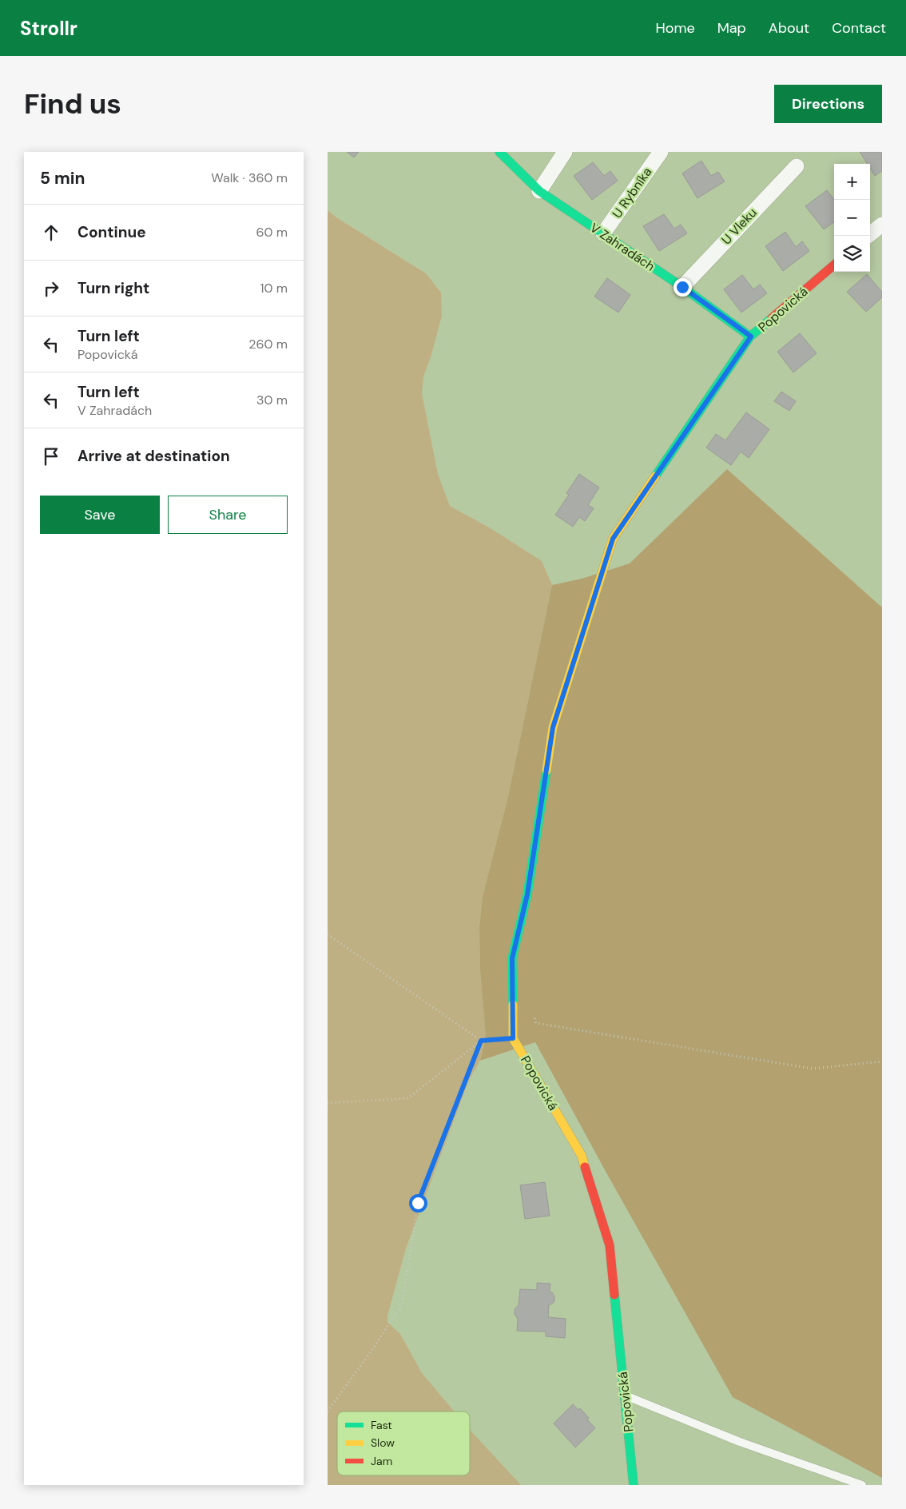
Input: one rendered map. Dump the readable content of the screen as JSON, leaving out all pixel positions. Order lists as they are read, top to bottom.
{
  "streets": {
    "street": [
      "U Rybníka",
      "U Vleku",
      "V Zahradách",
      "Popovická"
    ]
  },
  "crossings": [
    ["U Rybníka", "V Zahradách"],
    ["U Vleku", "V Zahradách"],
    ["V Zahradách", "Popovická"]
  ],
  "legend": ["Fast", "Slow", "Jam"],
  "page": {
    "header": "Strollr",
    "nav": [
      "Home",
      "Map",
      "About",
      "Contact"
    ],
    "buttons": [
      "Directions",
      ["Save", "Share"]
    ],
    "title": "Find us",
    "heading": ["5 min", "Walk · 360 m"],
    "map_buttons": ["+", "−"],
    "list": [
      ["Continue", "60 m"],
      ["Turn right", "10 m"],
      ["Turn left", "Popovická", "260 m"],
      ["Turn left", "V Zahradách", "30 m"],
      "Arrive at destination"
    ]
  }
}
